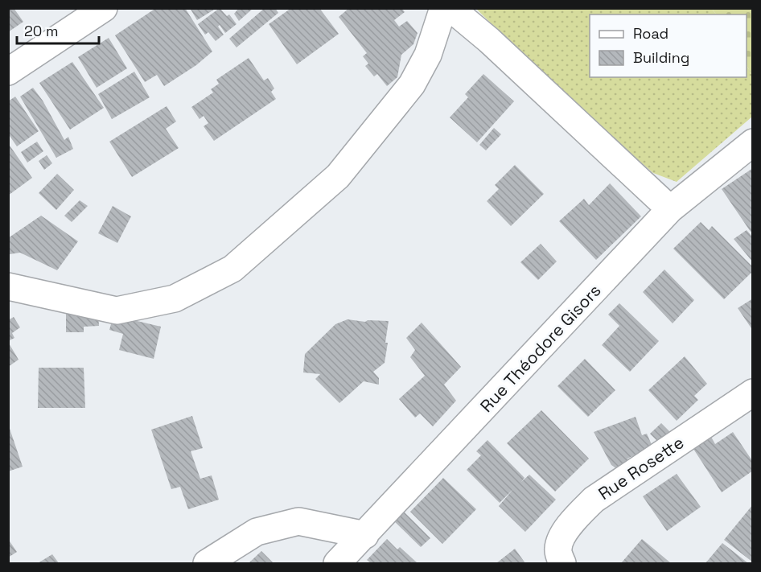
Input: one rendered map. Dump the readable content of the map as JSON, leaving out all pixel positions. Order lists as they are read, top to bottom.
{
  "streets": {
    "street": ["Rue Théodore Gisors", "Rue Rosette"]
  },
  "legend": ["Road", "Building"],
  "scale_bar": "20 m"
}
